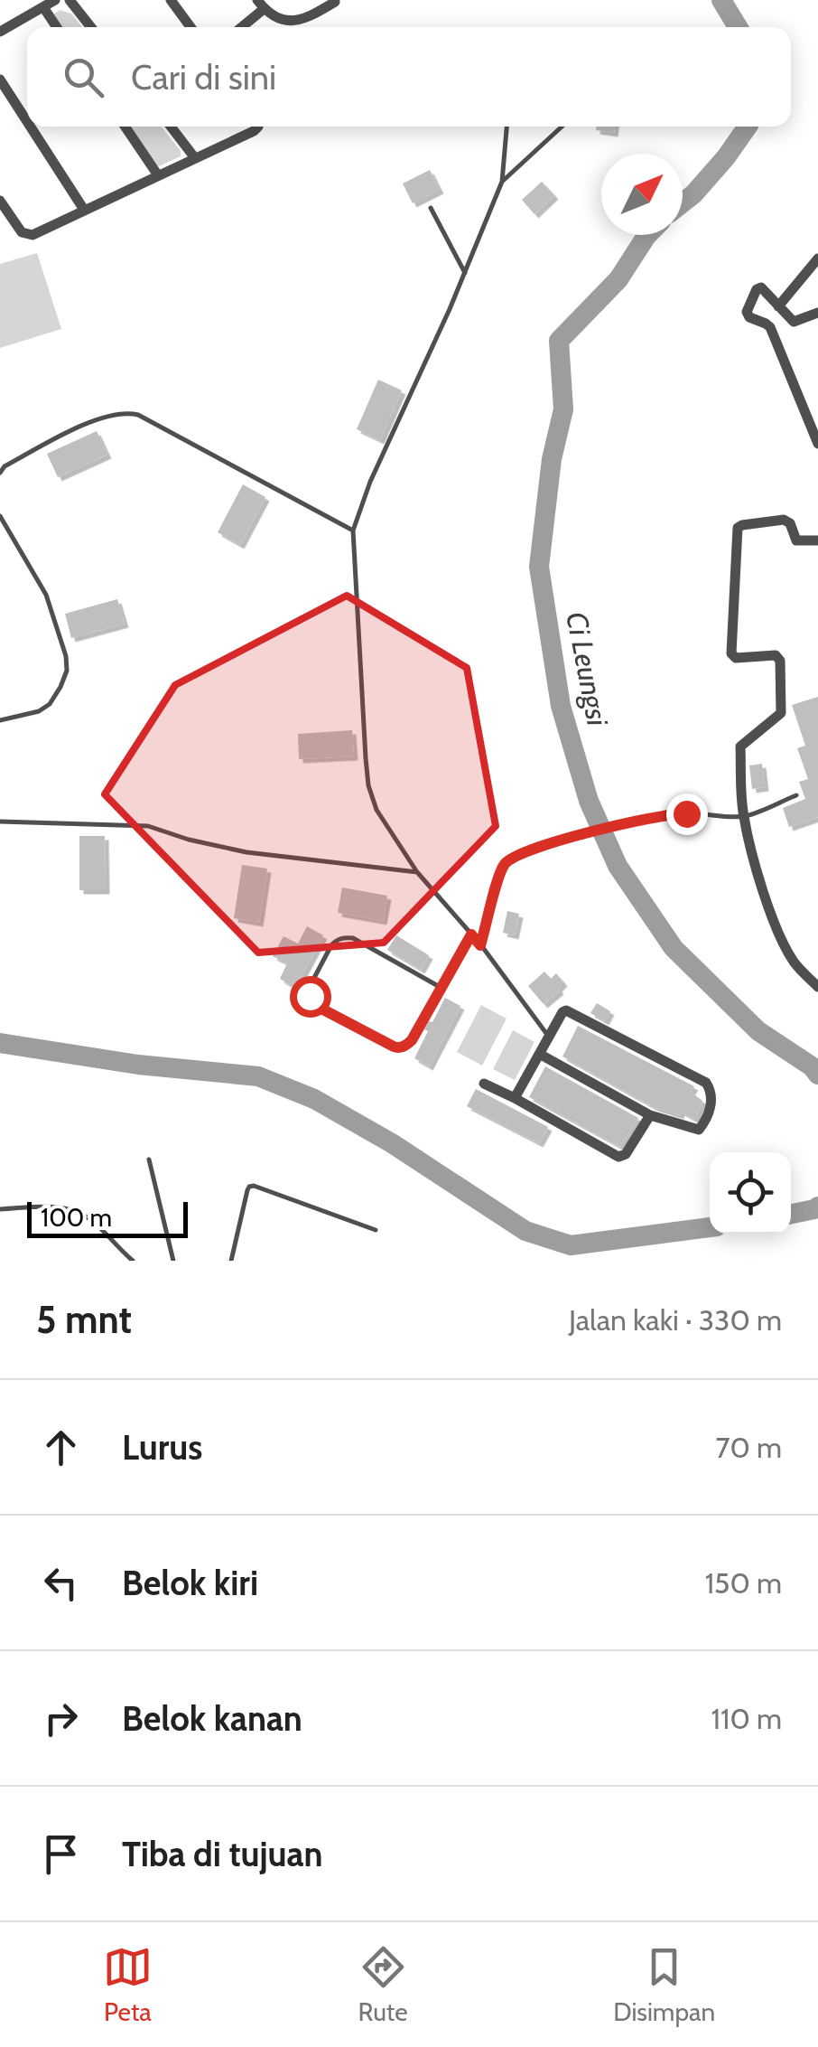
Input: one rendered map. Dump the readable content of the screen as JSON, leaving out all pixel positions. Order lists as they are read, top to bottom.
{
  "water": ["Ci Leungsi"],
  "scale_bar": "100 m",
  "north": "top right",
  "page": {
    "search": "Cari di sini",
    "scale": "100 m",
    "heading": ["5 mnt", "Jalan kaki · 330 m"],
    "list": [
      ["Lurus", "70 m"],
      ["Belok kiri", "150 m"],
      ["Belok kanan", "110 m"],
      "Tiba di tujuan"
    ],
    "nav": ["Peta", "Rute", "Disimpan"]
  }
}
